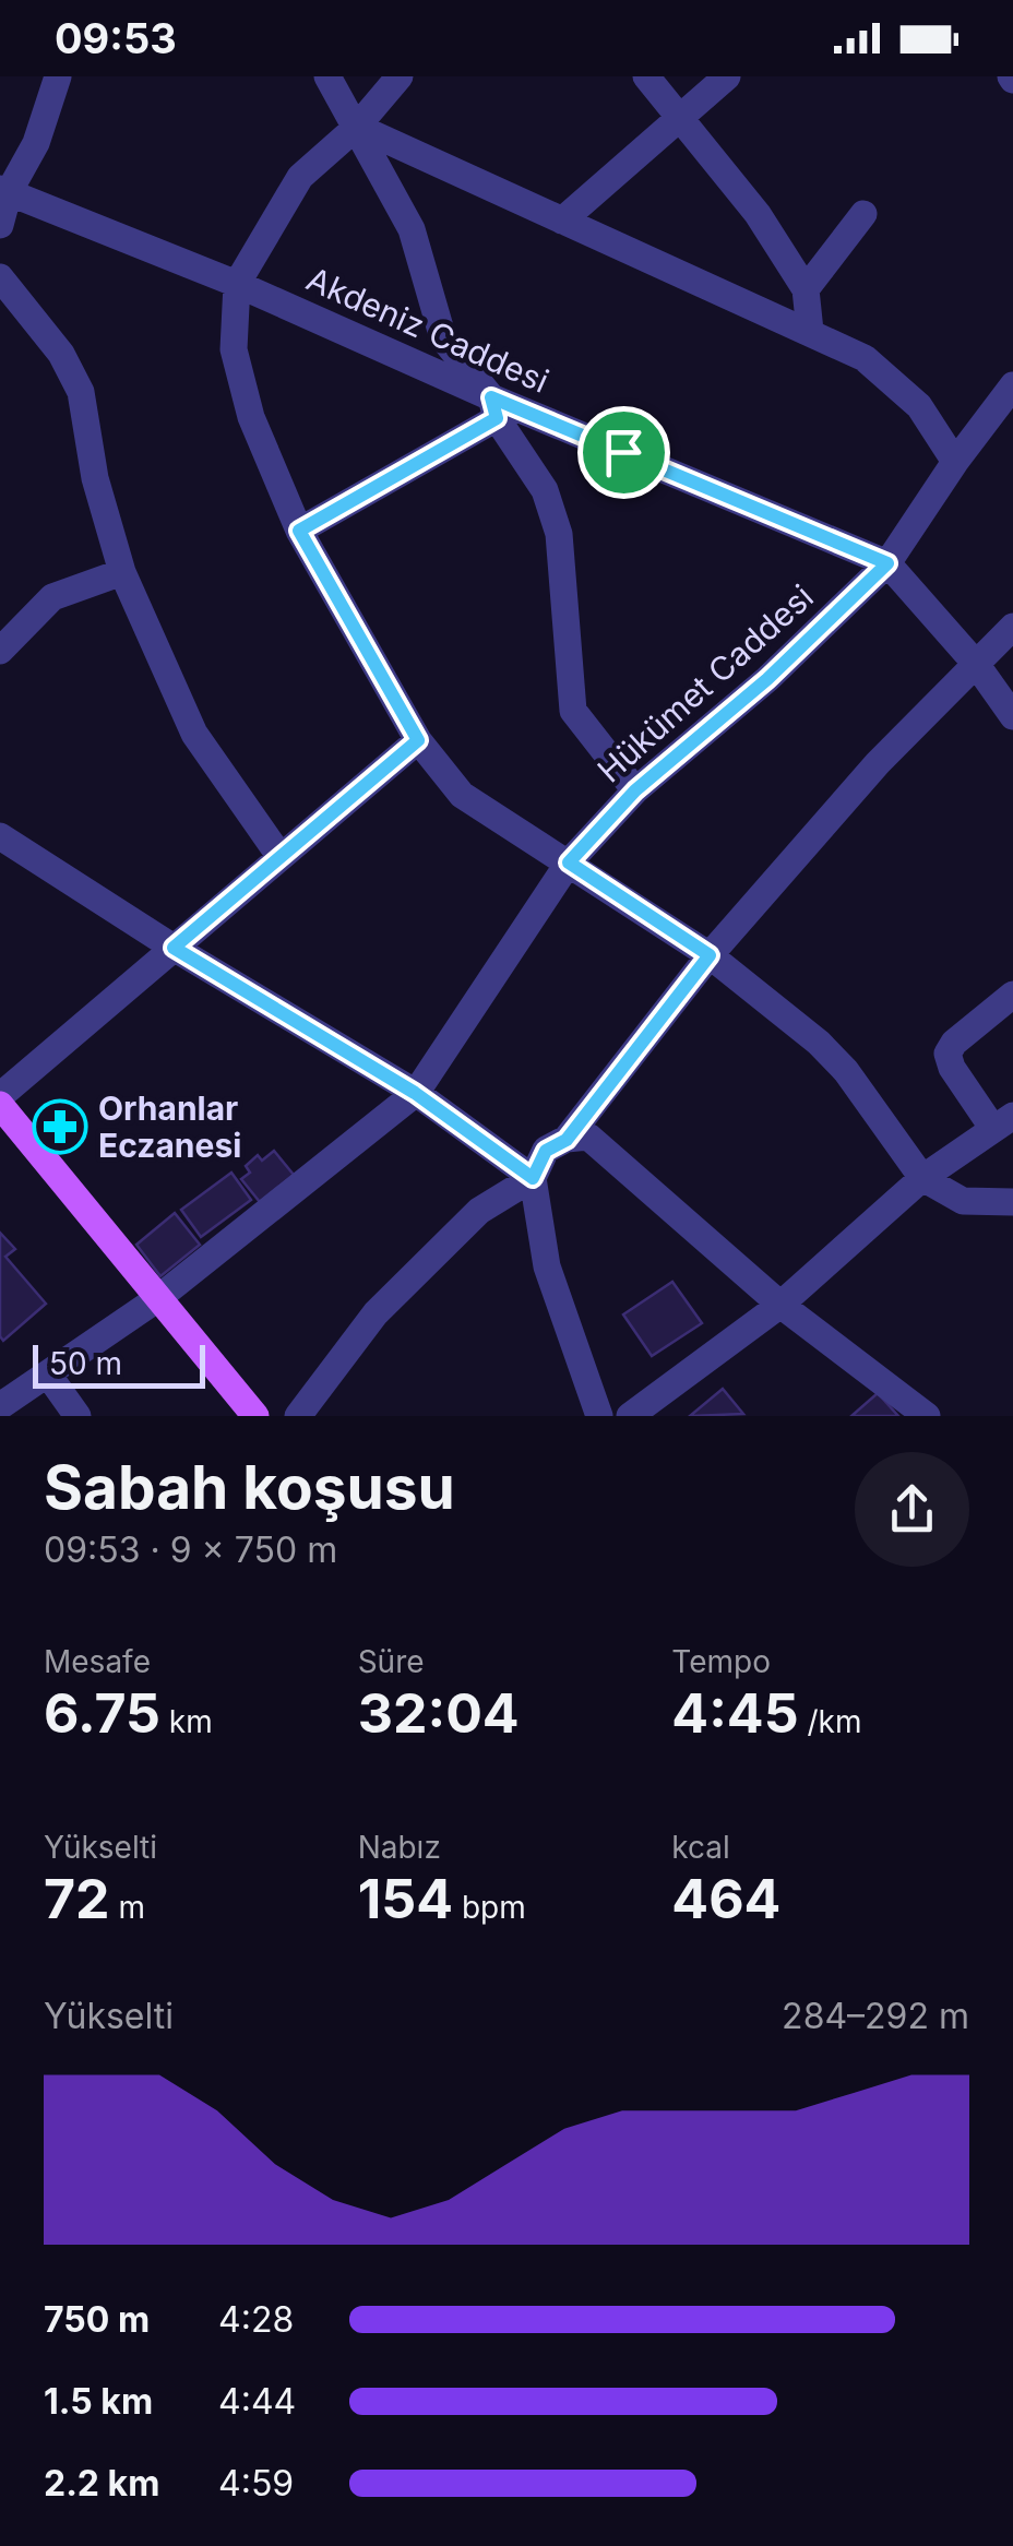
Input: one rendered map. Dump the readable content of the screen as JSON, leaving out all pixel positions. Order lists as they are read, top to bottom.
{
  "streets": {
    "street": ["Akdeniz Caddesi", "Hükümet Caddesi"]
  },
  "crossings": [
    ["Akdeniz Caddesi", "Hükümet Caddesi"]
  ],
  "places": {
    "pharmacy": ["Orhanlar Eczanesi"]
  },
  "scale_bar": "50 m",
  "page": {
    "status": "09:53",
    "scale": "50 m",
    "heading": ["Sabah koşusu", "09:53 · 9 × 750 m"],
    "stats": [
      ["Mesafe", "6.75 km"],
      ["Süre", "32:04"],
      ["Tempo", "4:45 /km"],
      ["Yükselti", "72 m"],
      ["Nabız", "154 bpm"],
      ["kcal", "464"]
    ],
    "chart": ["Yükselti", "284–292 m"],
    "list": [
      {
        "name": "750 m",
        "note": "4:28"
      },
      {
        "name": "1.5 km",
        "note": "4:44"
      },
      {
        "name": "2.2 km",
        "note": "4:59"
      }
    ]
  }
}
